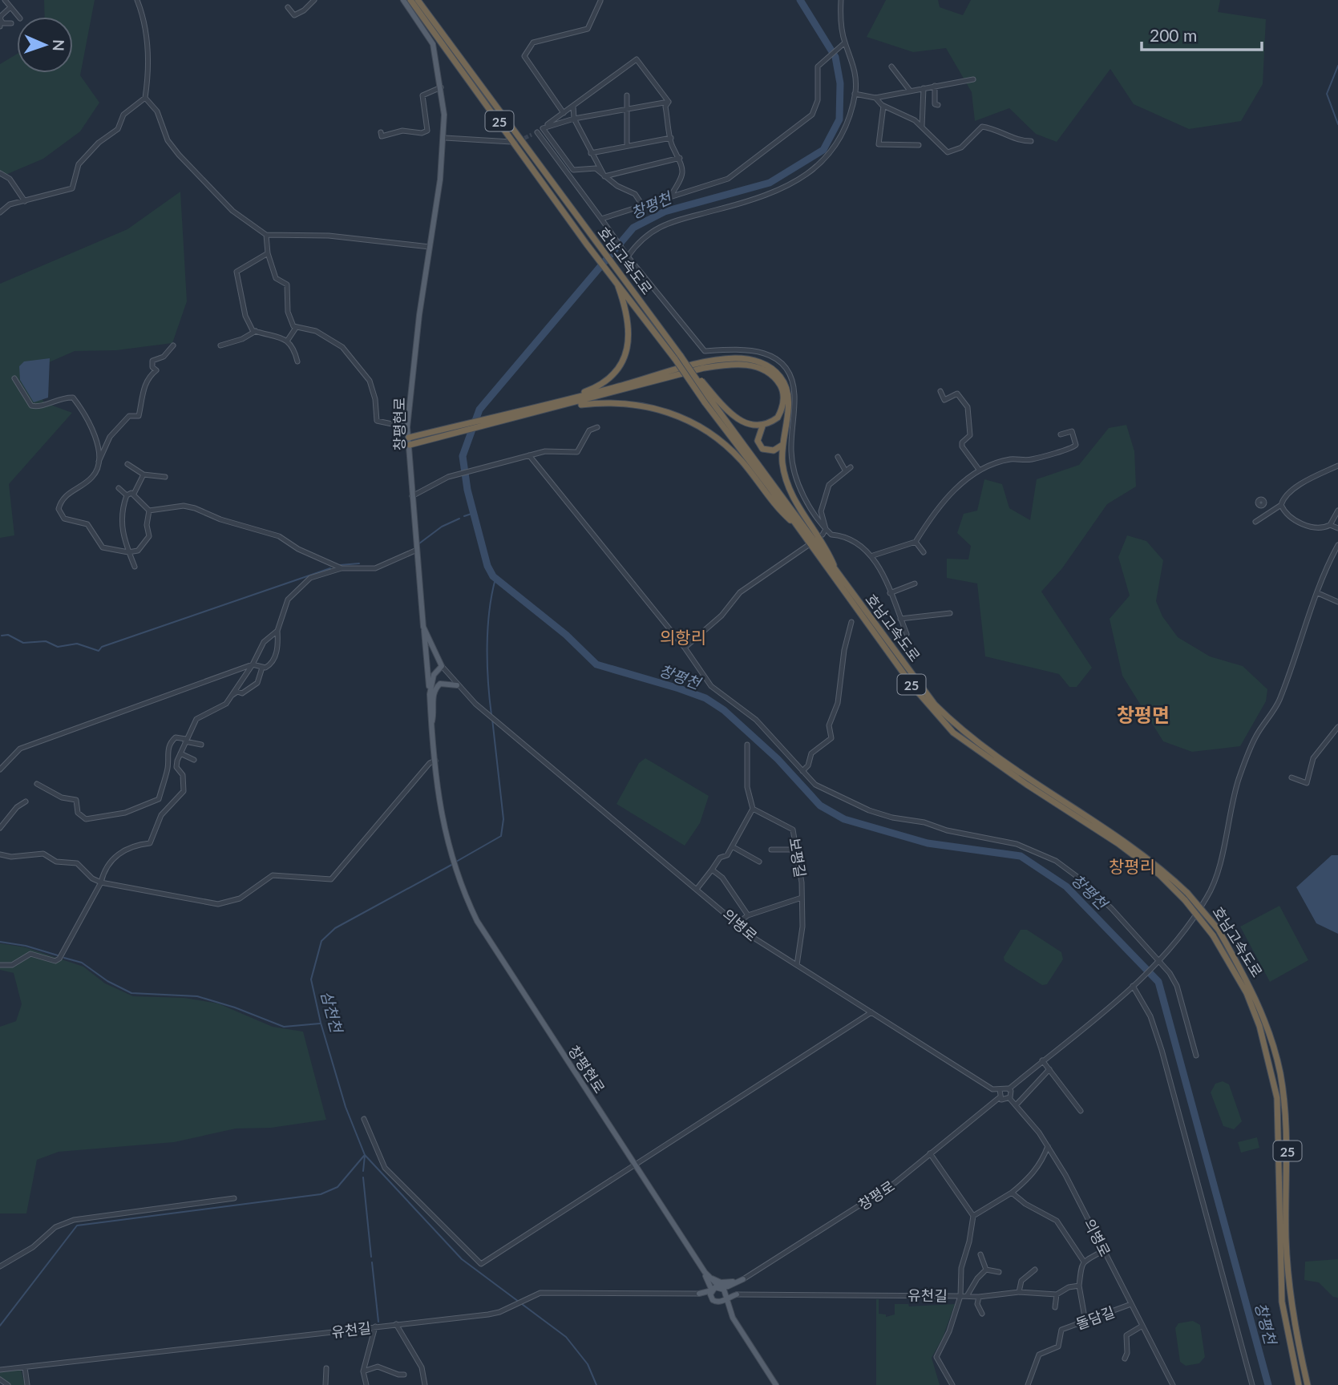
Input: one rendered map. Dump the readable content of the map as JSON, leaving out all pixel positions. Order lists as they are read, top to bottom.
{
  "streets": {
    "highway": ["25", "호남고속도로"],
    "main road": ["창평현로"],
    "street": [
      "보평길",
      "의병로",
      "창평로",
      "유천길",
      "돌담길"
    ]
  },
  "crossings": [
    ["25", "호남고속도로"],
    ["보평길", "의병로"],
    ["의병로", "창평로"],
    ["의병로", "돌담길"]
  ],
  "districts": ["의항리", "창평면", "창평리"],
  "water": ["창평천", "삼천천"],
  "scale_bar": "200 m",
  "north": "right"
}
